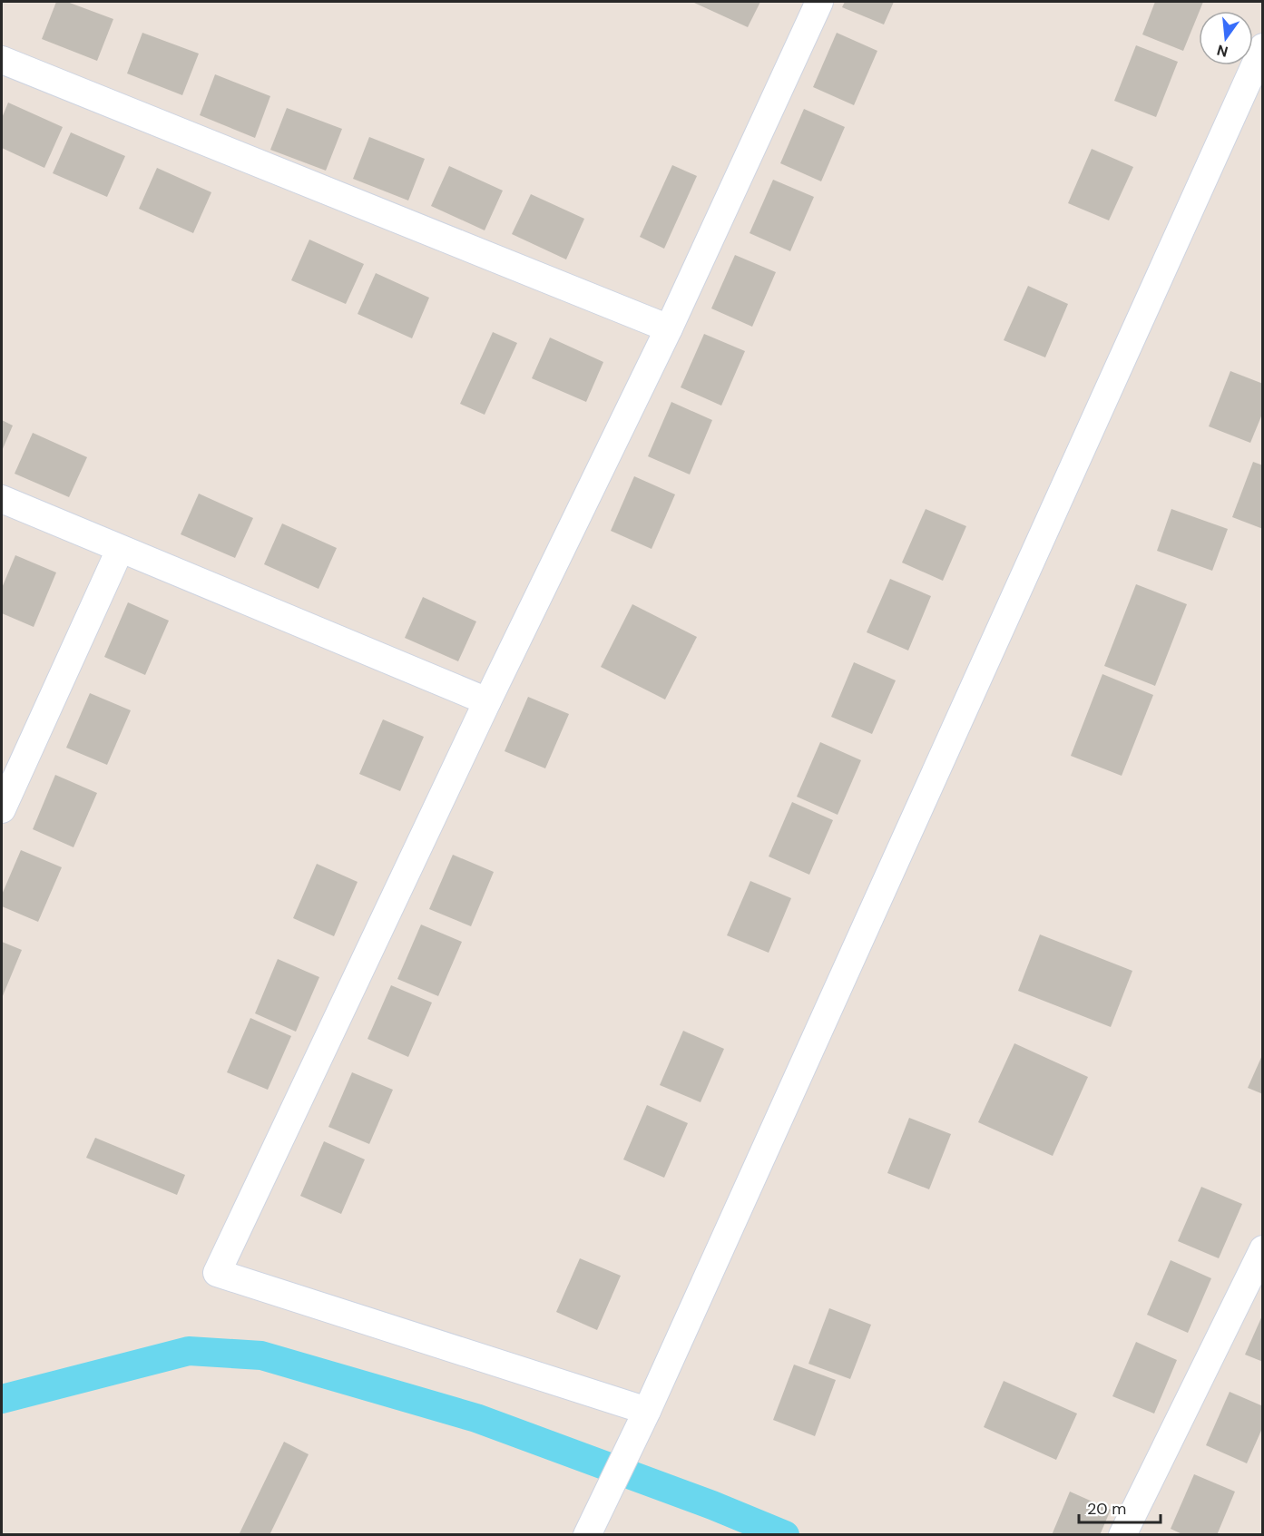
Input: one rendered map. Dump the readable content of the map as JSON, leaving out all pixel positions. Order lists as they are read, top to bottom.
{
  "scale_bar": "20 m",
  "north": "bottom"
}
